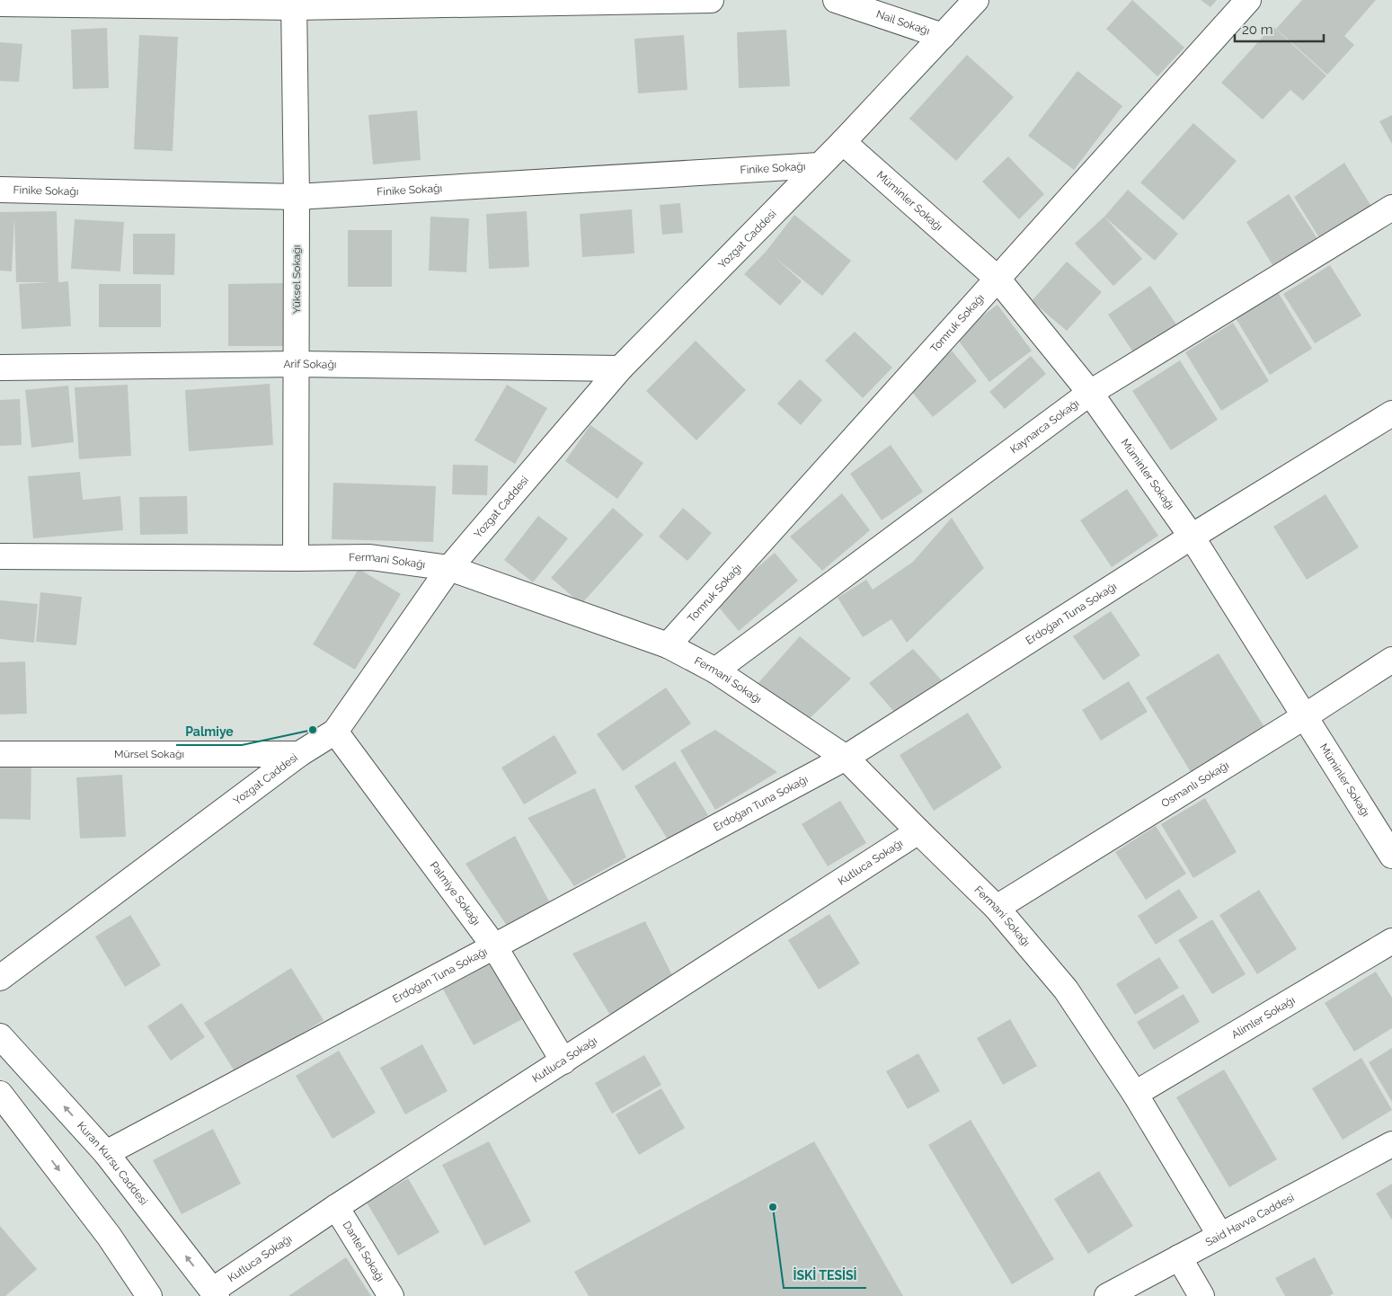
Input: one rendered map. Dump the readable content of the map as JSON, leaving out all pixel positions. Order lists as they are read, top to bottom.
{
  "streets": {
    "street": [
      "Nail Sokağı",
      "Finike Sokağı",
      "Müminler Sokağı",
      "Yozgat Caddesi",
      "Yüksel Sokağı",
      "Tomruk Sokağı",
      "Arif Sokağı",
      "Kaynarca Sokağı",
      "Fermani Sokağı",
      "Erdoğan Tuna Sokağı",
      "Mürsel Sokağı",
      "Osmanlı Sokağı",
      "Kutluca Sokağı",
      "Palmiye Sokağı",
      "Alimler Sokağı",
      "Kuran Kursu Caddesi",
      "Said Havva Caddesi",
      "Dantel Sokağı"
    ]
  },
  "crossings": [
    ["Nail Sokağı", "Yozgat Caddesi"],
    ["Finike Sokağı", "Yozgat Caddesi"],
    ["Finike Sokağı", "Yüksel Sokağı"],
    ["Müminler Sokağı", "Yozgat Caddesi"],
    ["Müminler Sokağı", "Tomruk Sokağı"],
    ["Müminler Sokağı", "Kaynarca Sokağı"],
    ["Müminler Sokağı", "Erdoğan Tuna Sokağı"],
    ["Müminler Sokağı", "Osmanlı Sokağı"],
    ["Yozgat Caddesi", "Arif Sokağı"],
    ["Yozgat Caddesi", "Fermani Sokağı"],
    ["Yozgat Caddesi", "Mürsel Sokağı"],
    ["Yozgat Caddesi", "Palmiye Sokağı"],
    ["Yüksel Sokağı", "Arif Sokağı"],
    ["Yüksel Sokağı", "Fermani Sokağı"],
    ["Tomruk Sokağı", "Fermani Sokağı"],
    ["Kaynarca Sokağı", "Fermani Sokağı"],
    ["Fermani Sokağı", "Erdoğan Tuna Sokağı"],
    ["Fermani Sokağı", "Osmanlı Sokağı"],
    ["Fermani Sokağı", "Kutluca Sokağı"],
    ["Fermani Sokağı", "Alimler Sokağı"],
    ["Fermani Sokağı", "Said Havva Caddesi"],
    ["Erdoğan Tuna Sokağı", "Palmiye Sokağı"],
    ["Erdoğan Tuna Sokağı", "Kuran Kursu Caddesi"],
    ["Kutluca Sokağı", "Palmiye Sokağı"],
    ["Kutluca Sokağı", "Kuran Kursu Caddesi"],
    ["Kutluca Sokağı", "Dantel Sokağı"]
  ],
  "places": ["Palmiye", "İSKİ TESİSİ"],
  "scale_bar": "20 m"
}
